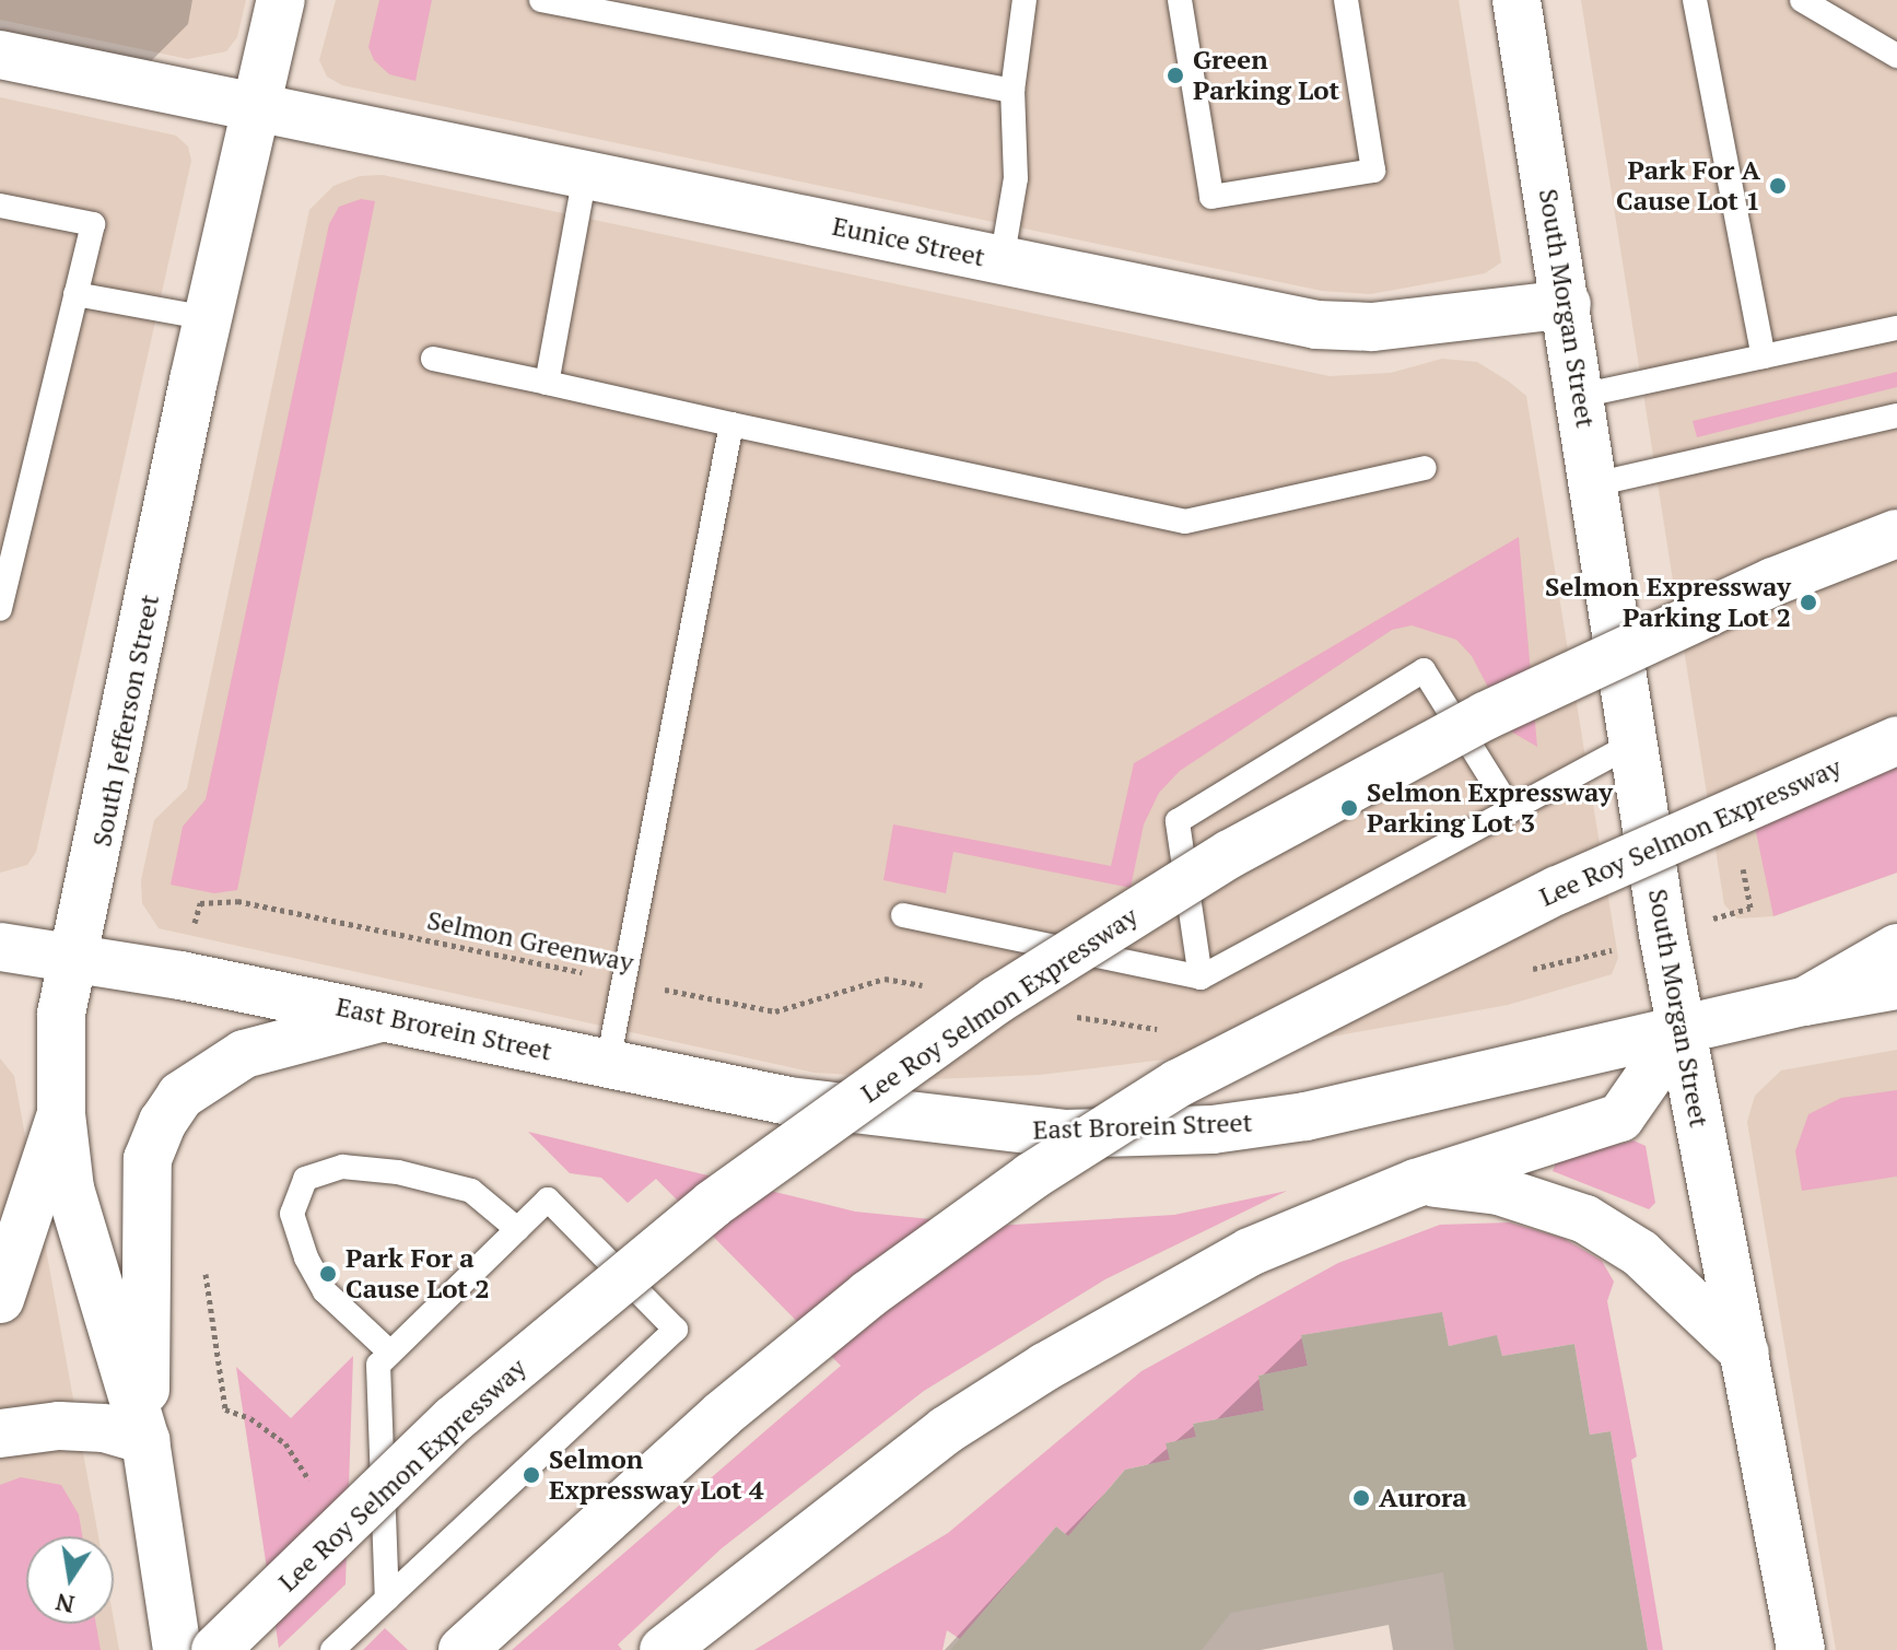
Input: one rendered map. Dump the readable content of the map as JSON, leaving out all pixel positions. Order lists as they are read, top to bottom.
{
  "streets": {
    "main road": [
      "Eunice Street",
      "South Morgan Street",
      "South Jefferson Street",
      "Lee Roy Selmon Expressway",
      "East Brorein Street"
    ],
    "path": ["Selmon Greenway"]
  },
  "crossings": [
    ["Eunice Street", "South Morgan Street"],
    ["Eunice Street", "South Jefferson Street"],
    ["South Morgan Street", "East Brorein Street"],
    ["South Jefferson Street", "East Brorein Street"]
  ],
  "places": [
    "Green Parking Lot",
    "Park For A Cause Lot 1",
    "Selmon Expressway Parking Lot 2",
    "Selmon Expressway Parking Lot 3",
    "Park For a Cause Lot 2",
    "Selmon Expressway Lot 4",
    "Aurora"
  ],
  "north": "bottom"
}
